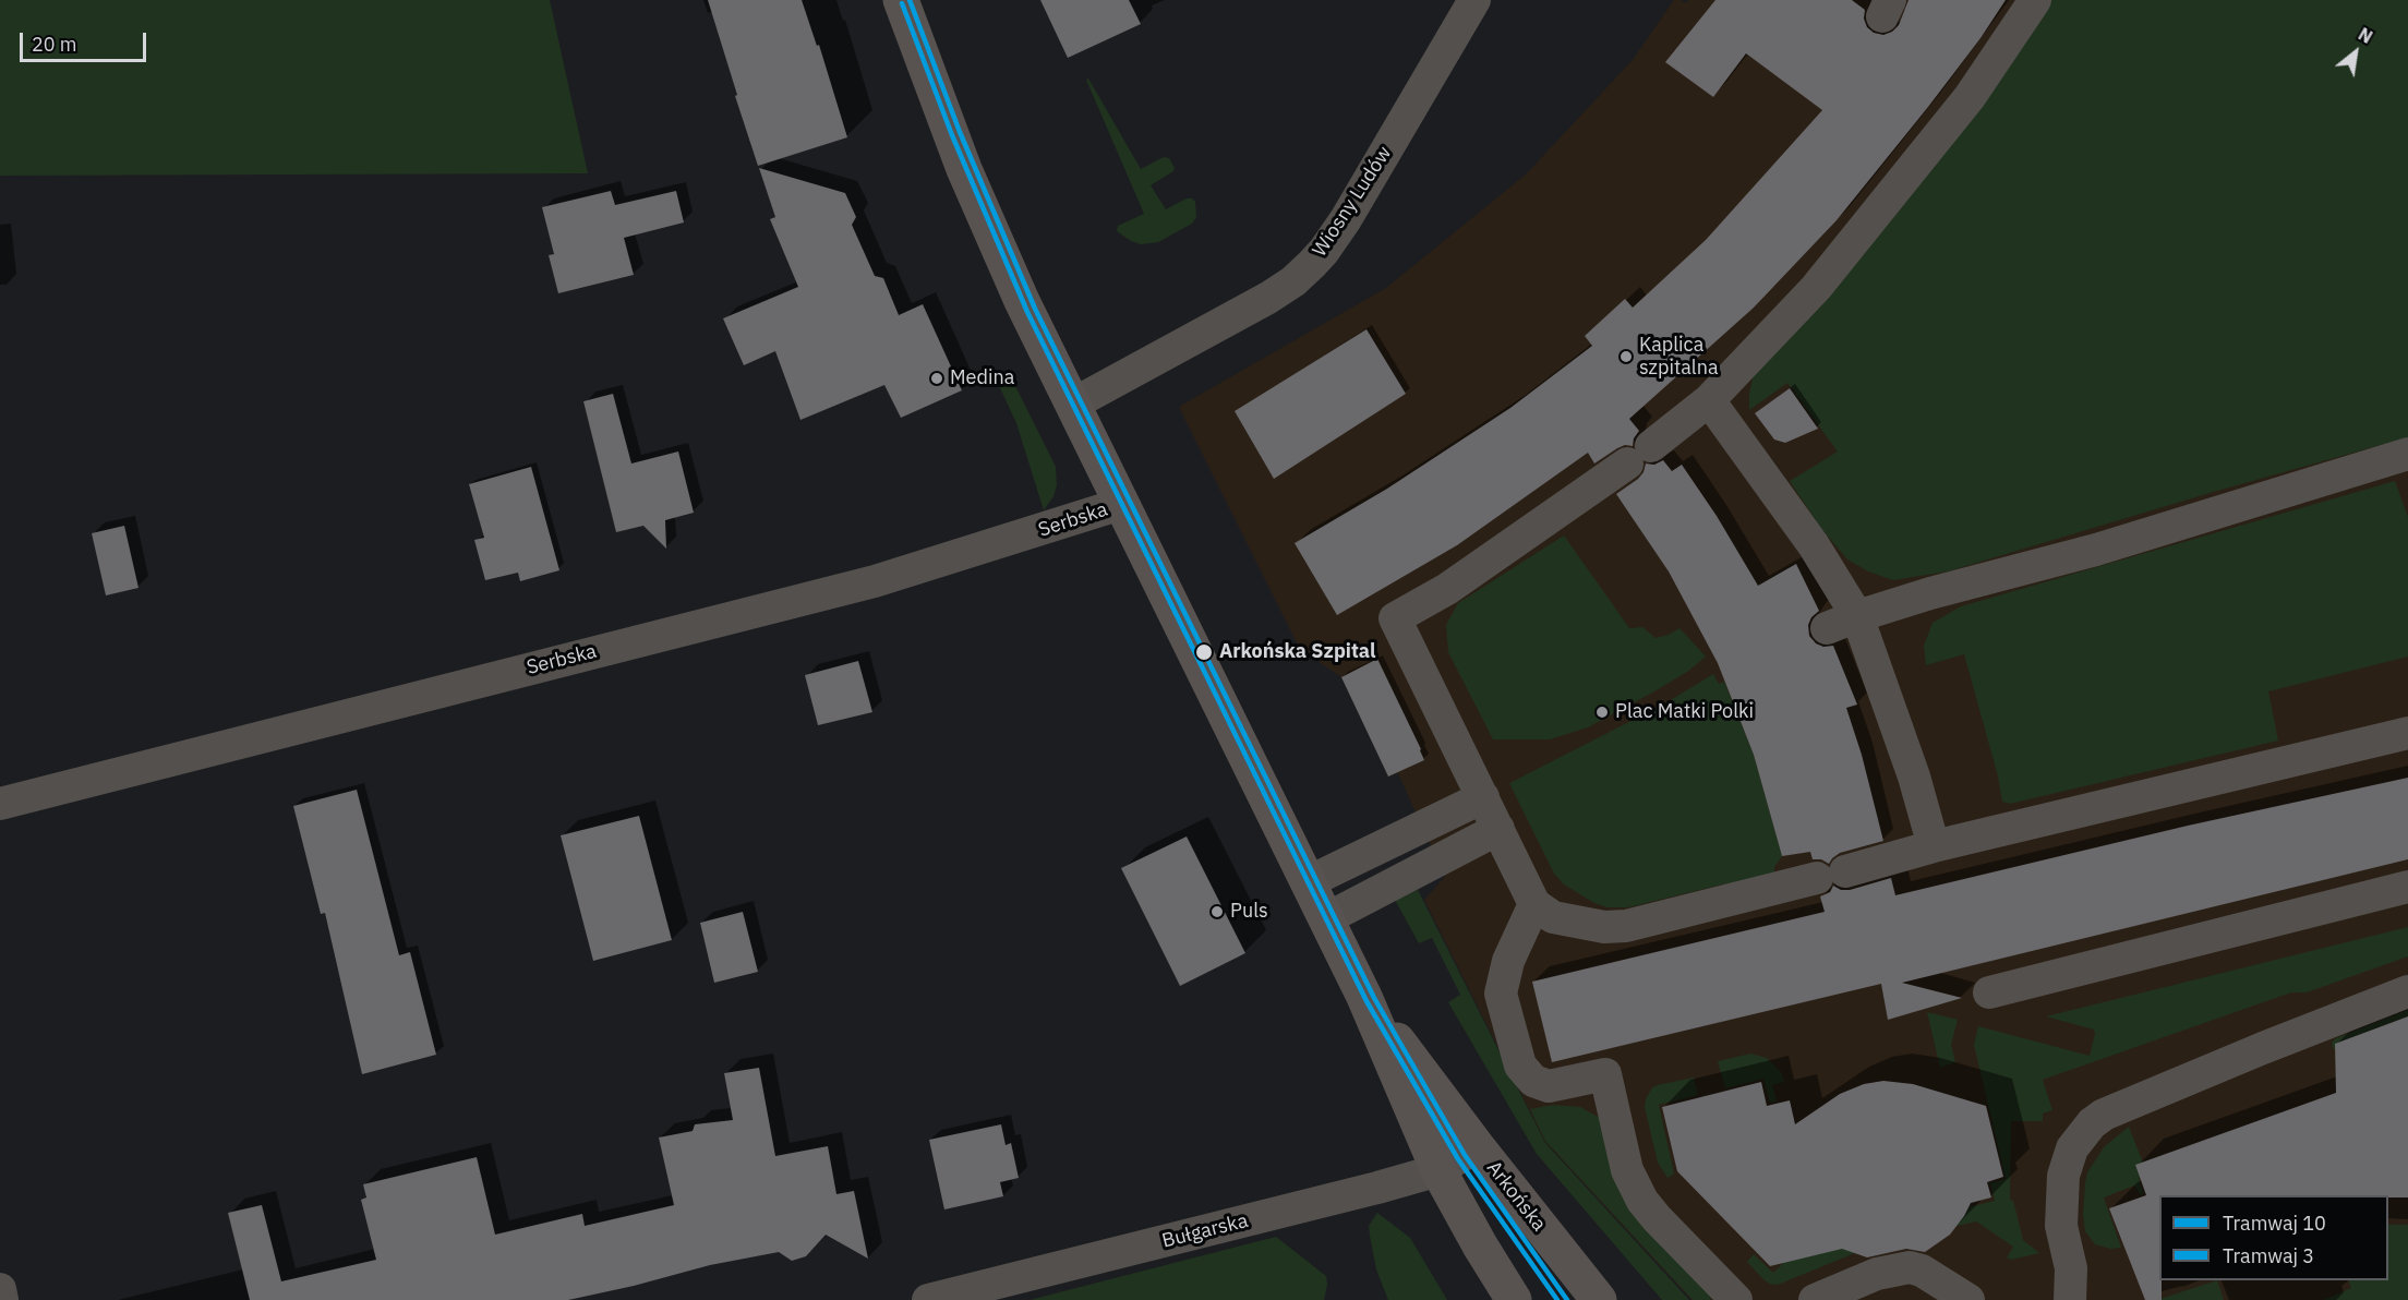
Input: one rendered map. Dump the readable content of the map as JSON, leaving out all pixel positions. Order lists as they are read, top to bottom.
{
  "streets": {
    "street": [
      "Wiosny Ludów",
      "Serbska",
      "Arkońska",
      "Bułgarska"
    ]
  },
  "crossings": [
    ["Wiosny Ludów", "Arkońska"],
    ["Serbska", "Arkońska"],
    ["Arkońska", "Bułgarska"]
  ],
  "places": [
    "Kaplica szpitalna",
    "Medina",
    "Arkońska Szpital",
    "Plac Matki Polki",
    "Puls"
  ],
  "lines": ["tram line 10", "tram line 3"],
  "legend": ["Tramwaj 10", "Tramwaj 3"],
  "scale_bar": "20 m",
  "north": "top right"
}
